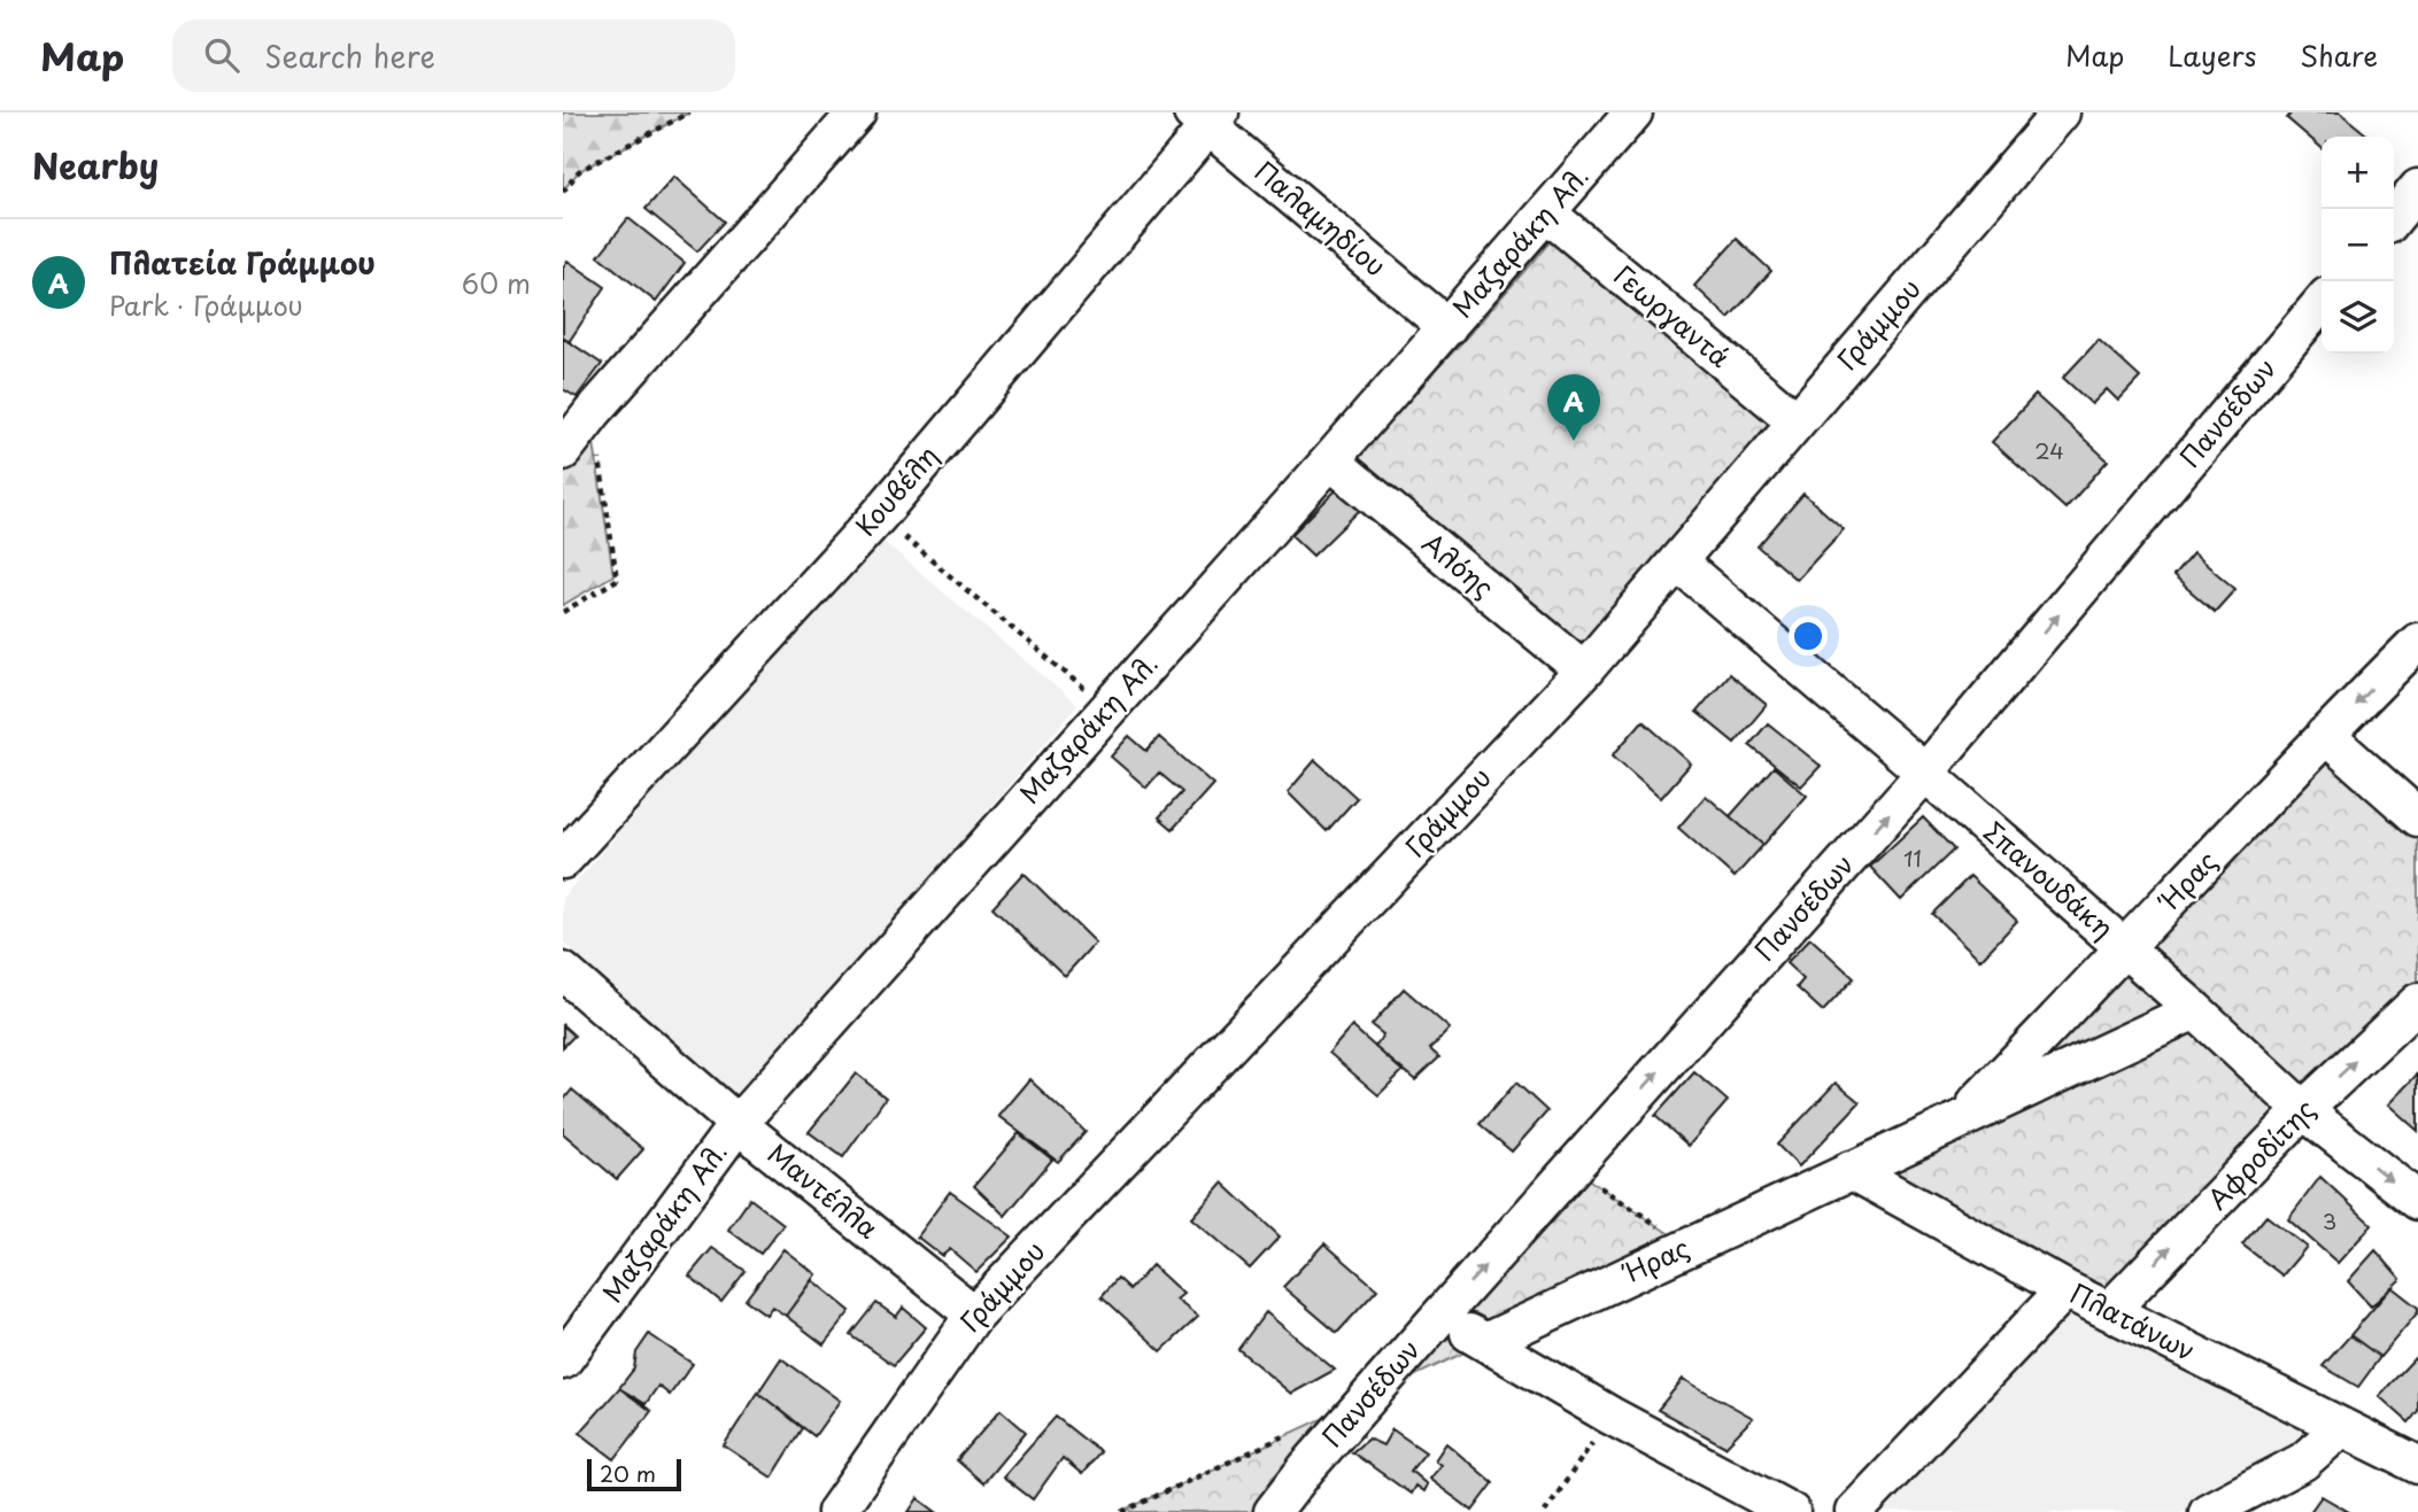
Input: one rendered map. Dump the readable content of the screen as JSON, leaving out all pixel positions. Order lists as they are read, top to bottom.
{
  "streets": {
    "street": [
      "Παλαμηδίου",
      "Μαζαράκη Αλ.",
      "Γεωργαντά",
      "Γράμμου",
      "Πανσέδων",
      "Κουβέλη",
      "Αλόης",
      "Σπανουδάκη",
      "Ήρας",
      "Αφροδίτης",
      "Μαντέλλα",
      "Πλατάνων"
    ]
  },
  "crossings": [
    ["Παλαμηδίου", "Μαζαράκη Αλ."],
    ["Παλαμηδίου", "Κουβέλη"],
    ["Μαζαράκη Αλ.", "Γεωργαντά"],
    ["Μαζαράκη Αλ.", "Αλόης"],
    ["Μαζαράκη Αλ.", "Μαντέλλα"],
    ["Γεωργαντά", "Γράμμου"],
    ["Γράμμου", "Αλόης"],
    ["Γράμμου", "Σπανουδάκη"],
    ["Γράμμου", "Μαντέλλα"],
    ["Πανσέδων", "Σπανουδάκη"],
    ["Σπανουδάκη", "Ήρας"],
    ["Σπανουδάκη", "Αφροδίτης"],
    ["Ήρας", "Πλατάνων"],
    ["Αφροδίτης", "Πλατάνων"]
  ],
  "one_way": ["Πανσέδων", "Αφροδίτης"],
  "house_numbers": ["24", "11", "3"],
  "scale_bar": "20 m",
  "page": {
    "header": "Map",
    "search": "Search here",
    "nav": ["Map", "Layers", "Share"],
    "heading": "Nearby",
    "map_buttons": ["+", "−"],
    "list": [
      {
        "mark": "A",
        "name": "Πλατεία Γράμμου",
        "note": "Park · Γράμμου",
        "value": "60 m"
      }
    ],
    "pins": "A",
    "scale": "20 m"
  }
}
